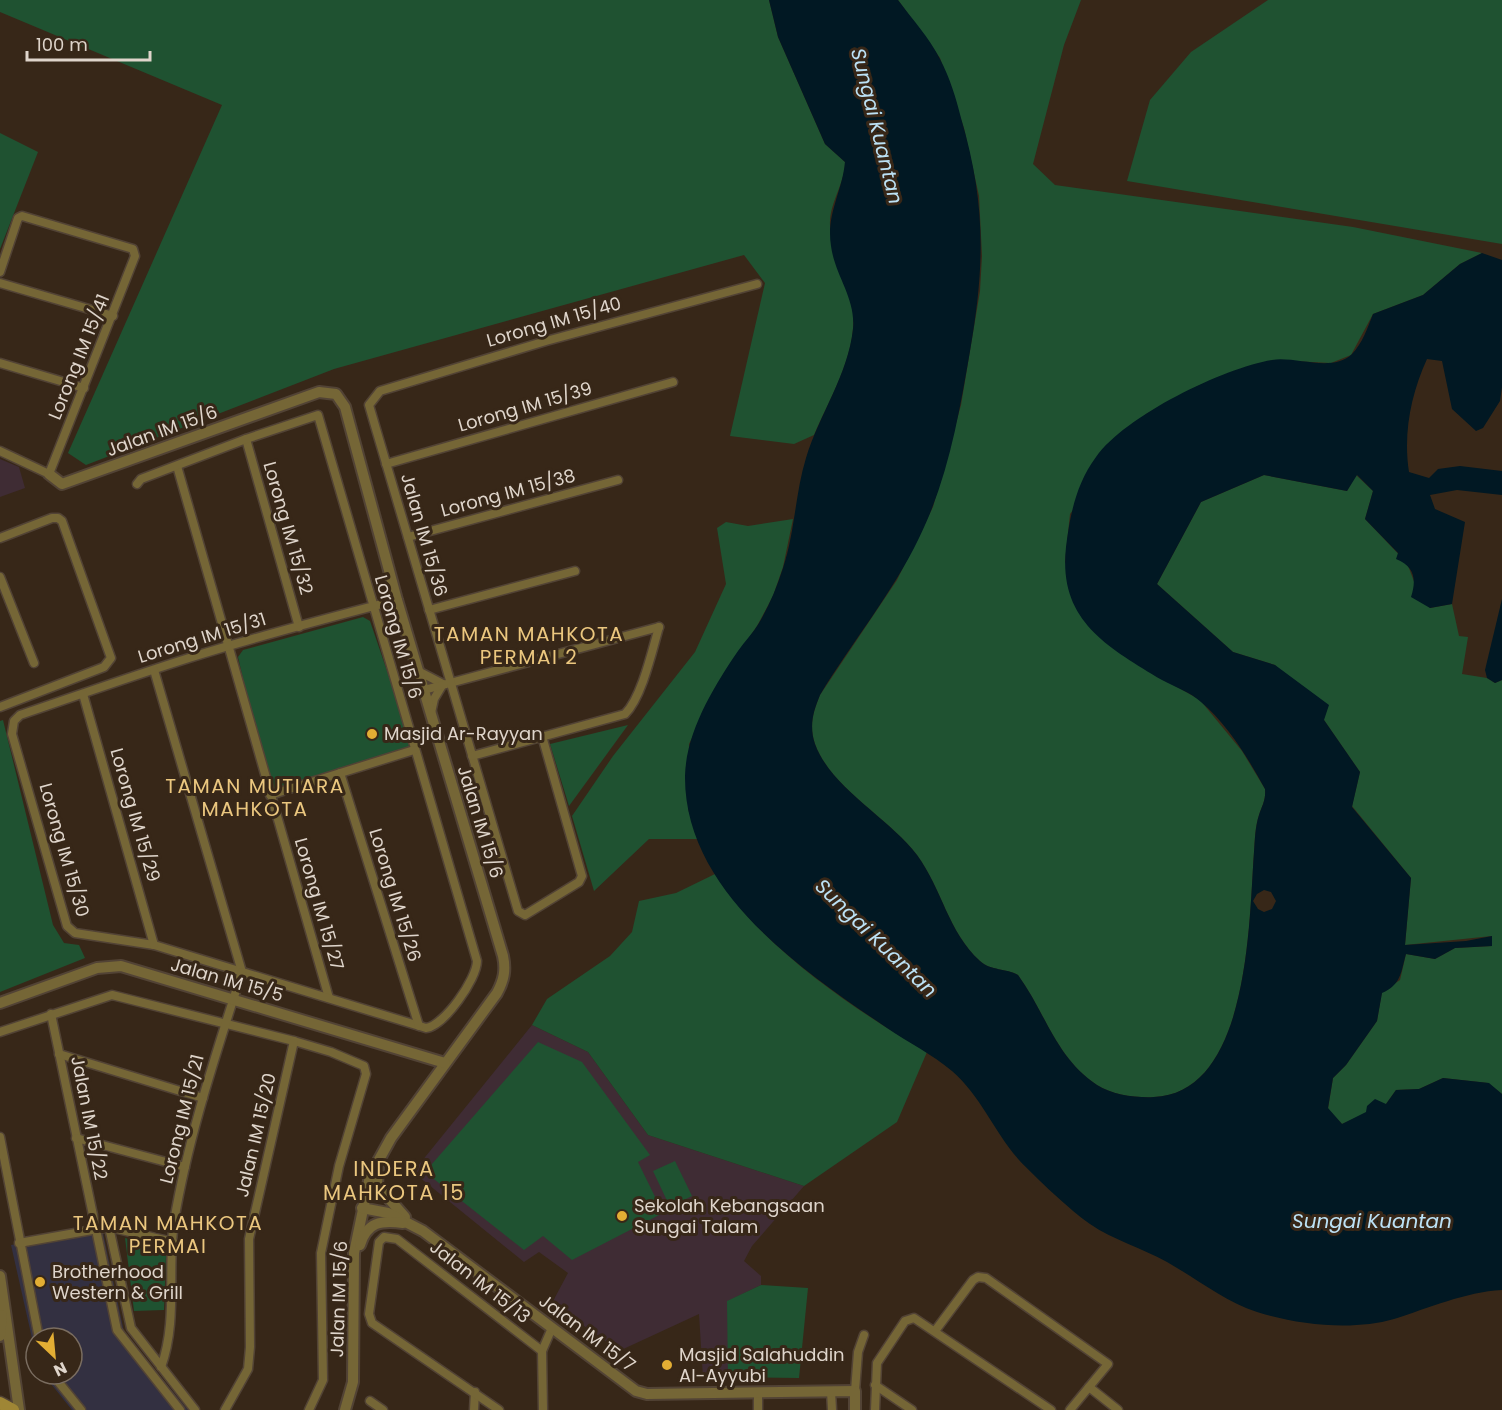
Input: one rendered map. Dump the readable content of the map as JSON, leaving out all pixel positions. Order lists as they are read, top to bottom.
{
  "streets": {
    "street": [
      "Lorong IM 15/40",
      "Lorong IM 15/41",
      "Lorong IM 15/39",
      "Jalan IM 15/6",
      "Lorong IM 15/38",
      "Lorong IM 15/32",
      "Jalan IM 15/36",
      "Lorong IM 15/6",
      "Lorong IM 15/31",
      "Lorong IM 15/29",
      "Lorong IM 15/30",
      "Lorong IM 15/26",
      "Lorong IM 15/27",
      "Jalan IM 15/5",
      "Jalan IM 15/22",
      "Lorong IM 15/21",
      "Jalan IM 15/20",
      "Jalan IM 15/13",
      "Jalan IM 15/7"
    ]
  },
  "crossings": [
    ["Lorong IM 15/40", "Jalan IM 15/36"],
    ["Lorong IM 15/41", "Jalan IM 15/6"],
    ["Lorong IM 15/39", "Jalan IM 15/36"],
    ["Jalan IM 15/6", "Lorong IM 15/31"],
    ["Jalan IM 15/6", "Jalan IM 15/5"],
    ["Jalan IM 15/6", "Jalan IM 15/20"],
    ["Jalan IM 15/6", "Jalan IM 15/7"],
    ["Lorong IM 15/38", "Jalan IM 15/36"],
    ["Lorong IM 15/32", "Lorong IM 15/6"],
    ["Lorong IM 15/32", "Lorong IM 15/31"],
    ["Lorong IM 15/6", "Lorong IM 15/31"],
    ["Lorong IM 15/6", "Lorong IM 15/30"],
    ["Lorong IM 15/31", "Lorong IM 15/29"],
    ["Lorong IM 15/31", "Lorong IM 15/30"],
    ["Lorong IM 15/31", "Lorong IM 15/27"],
    ["Lorong IM 15/29", "Lorong IM 15/30"],
    ["Lorong IM 15/30", "Lorong IM 15/26"],
    ["Lorong IM 15/30", "Lorong IM 15/27"],
    ["Lorong IM 15/30", "Lorong IM 15/21"],
    ["Jalan IM 15/5", "Lorong IM 15/21"]
  ],
  "districts": [
    "TAMAN MAHKOTA PERMAI 2",
    "TAMAN MUTIARA MAHKOTA",
    "INDERA MAHKOTA 15",
    "TAMAN MAHKOTA PERMAI"
  ],
  "water": ["Sungai Kuantan"],
  "places": [
    "Masjid Ar-Rayyan",
    "Sekolah Kebangsaan Sungai Talam",
    "Brotherhood Western & Grill",
    "Masjid Salahuddin Al-Ayyubi"
  ],
  "scale_bar": "100 m",
  "north": "bottom right"
}
